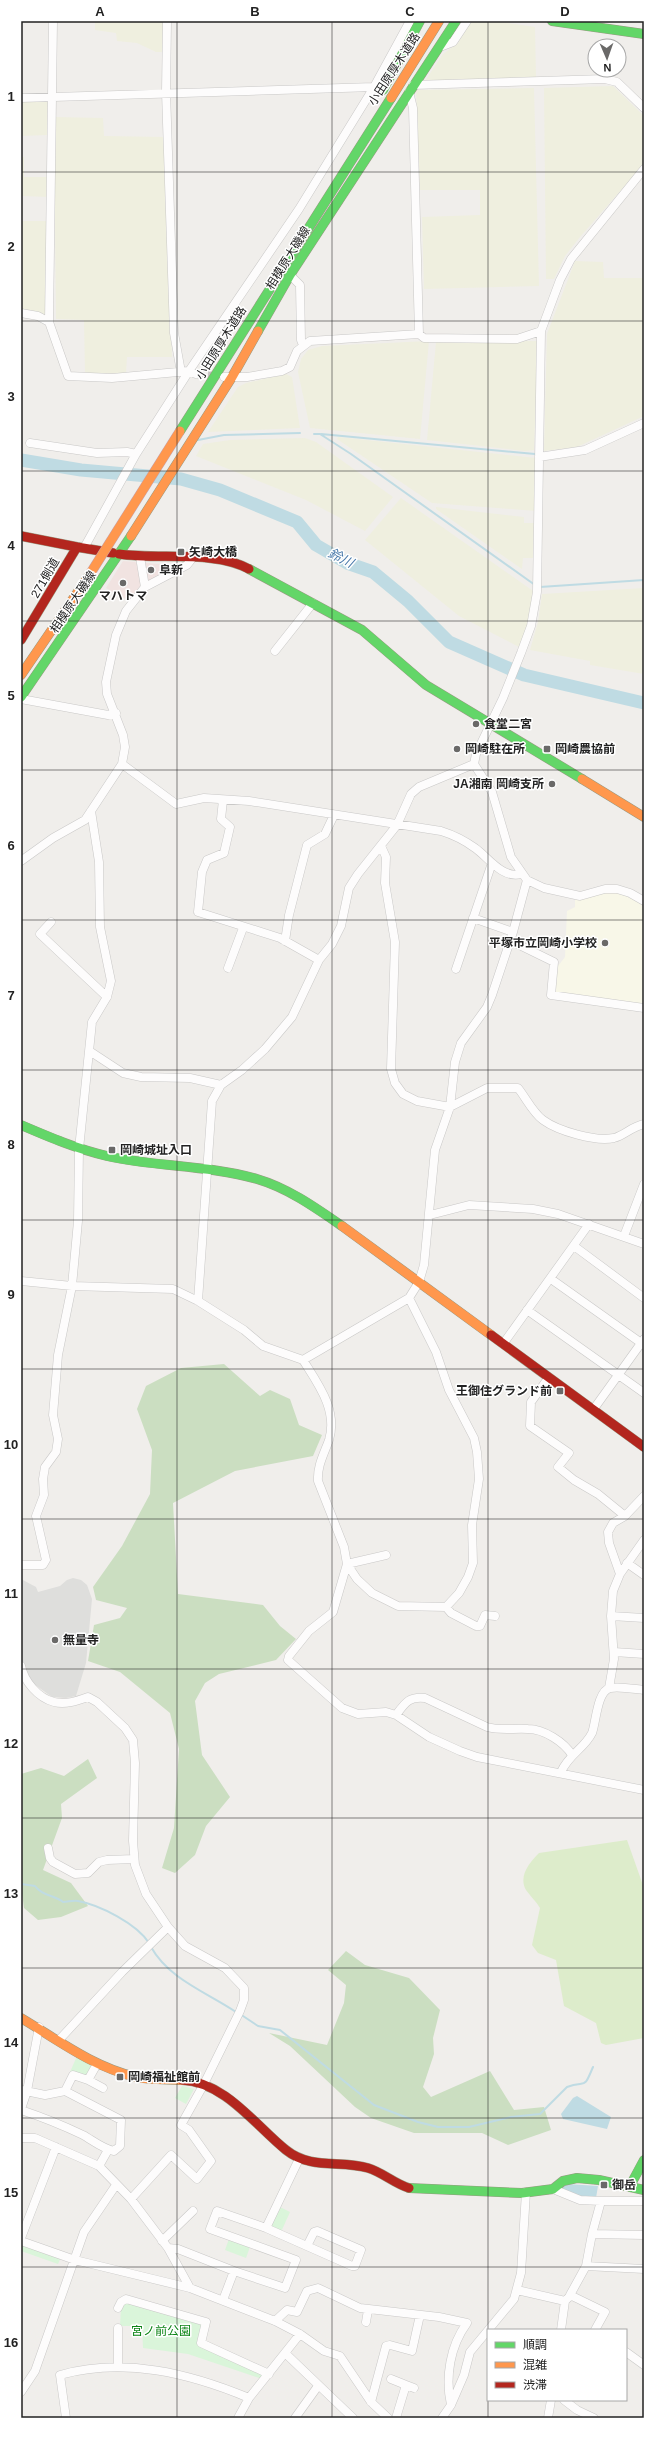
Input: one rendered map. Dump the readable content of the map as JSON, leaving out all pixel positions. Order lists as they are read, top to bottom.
{
  "streets": {
    "main road": ["小田原厚木道路", "相模原大磯線", "271側道"]
  },
  "water": ["鈴川"],
  "parks": ["宮ノ前公園"],
  "places": {
    "transit": [
      "矢崎大橋",
      "岡崎農協前",
      "岡崎城址入口",
      "王御住グランド前",
      "岡崎福祉館前",
      "御岳"
    ],
    "other": [
      "阜新",
      "マハトマ",
      "食堂二宮",
      "岡崎駐在所",
      "JA湘南 岡崎支所",
      "平塚市立岡崎小学校",
      "無量寺"
    ]
  },
  "legend": ["順調", "混雑", "渋滞"],
  "north": "bottom",
  "grid": {
    "columns": [
      "A",
      "B",
      "C",
      "D"
    ],
    "rows": [
      "1",
      "2",
      "3",
      "4",
      "5",
      "6",
      "7",
      "8",
      "9",
      "10",
      "11",
      "12",
      "13",
      "14",
      "15",
      "16"
    ]
  }
}
